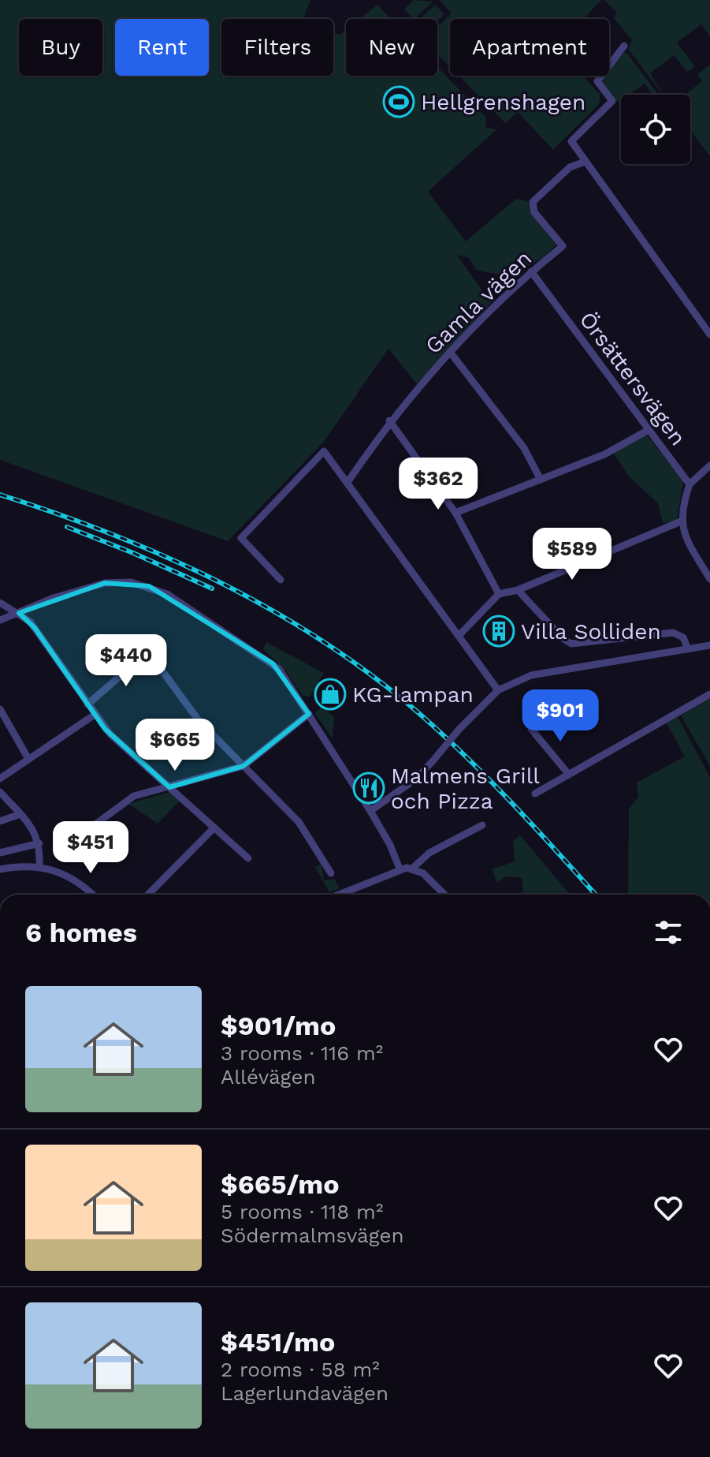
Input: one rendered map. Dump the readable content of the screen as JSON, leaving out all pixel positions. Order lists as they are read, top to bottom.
{
  "streets": {
    "street": ["Gamla vägen", "Örsättersvägen"]
  },
  "crossings": [
    ["Gamla vägen", "Örsättersvägen"]
  ],
  "places": {
    "sports": ["Hellgrenshagen"],
    "building": ["Villa Solliden"],
    "shop": ["KG-lampan"],
    "restaurant": ["Malmens Grill och Pizza"]
  },
  "page": {
    "chip": [
      "Buy",
      "Rent",
      "Filters",
      "New",
      "Apartment"
    ],
    "price": [
      "$362",
      "$589",
      "$440",
      "$901",
      "$665",
      "$451"
    ],
    "heading": "6 homes",
    "list": [
      {
        "name": "$901/mo",
        "note": "3 rooms · 116 m² · Allévägen"
      },
      {
        "name": "$665/mo",
        "note": "5 rooms · 118 m² · Södermalmsvägen"
      },
      {
        "name": "$451/mo",
        "note": "2 rooms · 58 m² · Lagerlundavägen"
      }
    ]
  }
}
